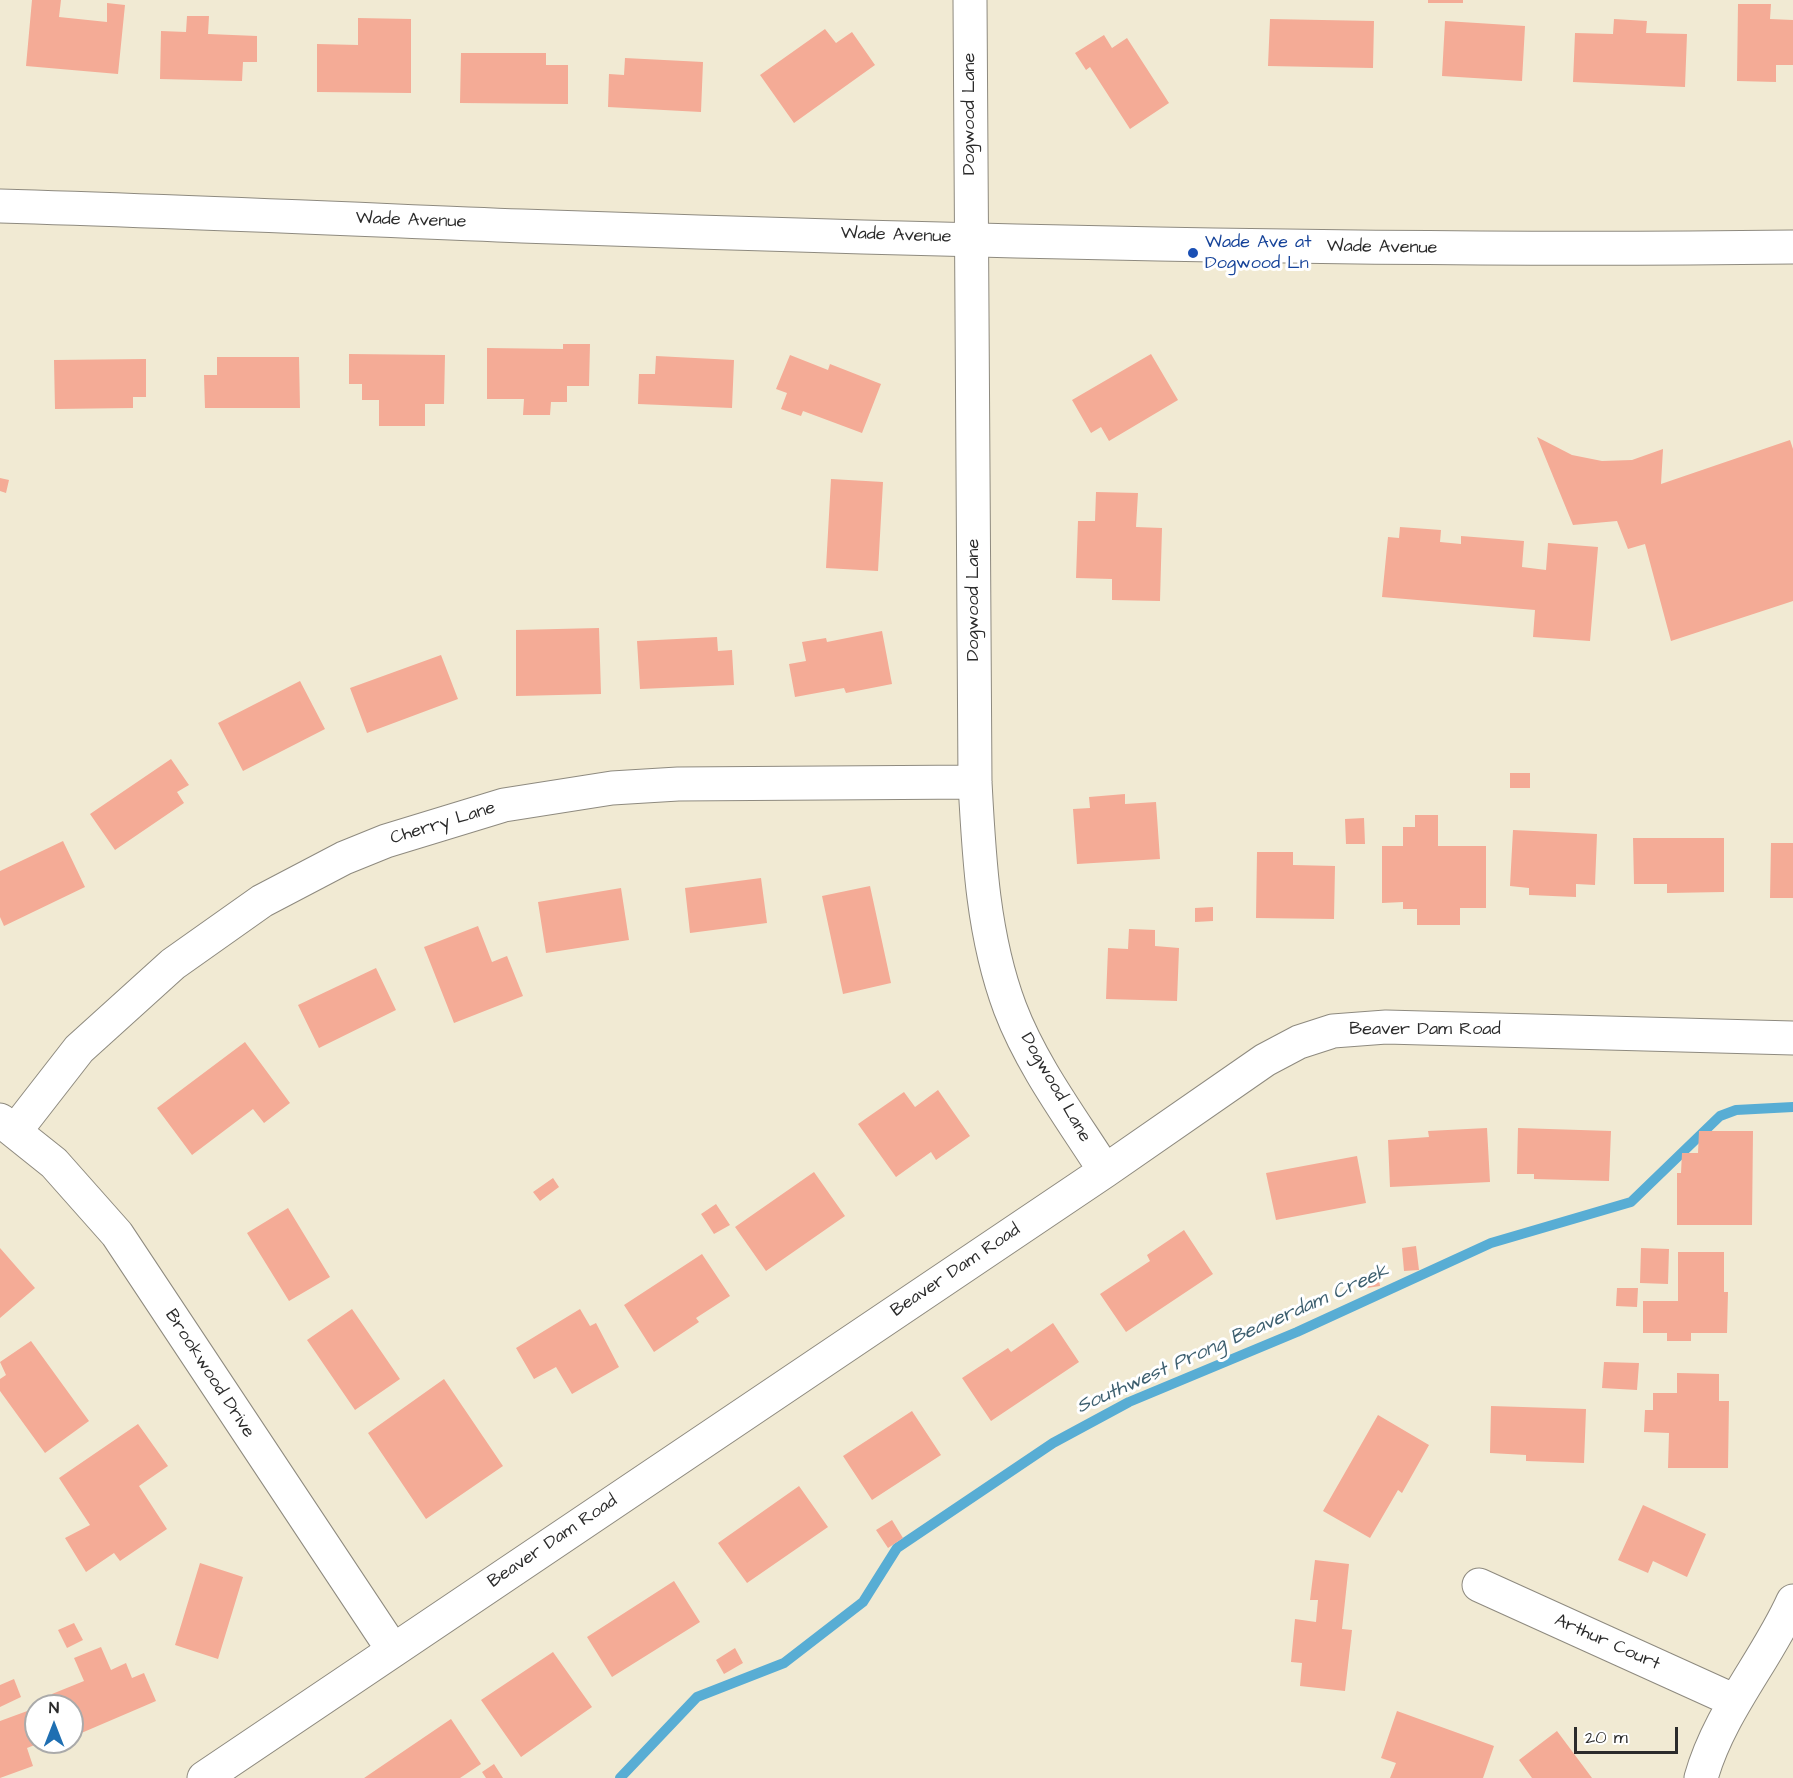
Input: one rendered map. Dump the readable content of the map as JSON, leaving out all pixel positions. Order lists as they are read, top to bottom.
{
  "streets": {
    "street": [
      "Dogwood Lane",
      "Wade Avenue",
      "Cherry Lane",
      "Beaver Dam Road",
      "Brookwood Drive",
      "Arthur Court"
    ]
  },
  "crossings": [
    ["Dogwood Lane", "Wade Avenue"],
    ["Dogwood Lane", "Cherry Lane"],
    ["Dogwood Lane", "Beaver Dam Road"],
    ["Cherry Lane", "Brookwood Drive"],
    ["Beaver Dam Road", "Brookwood Drive"]
  ],
  "water": ["Southwest Prong Beaverdam Creek"],
  "places": ["Wade Ave at Dogwood Ln"],
  "scale_bar": "20 m",
  "north": "top"
}
